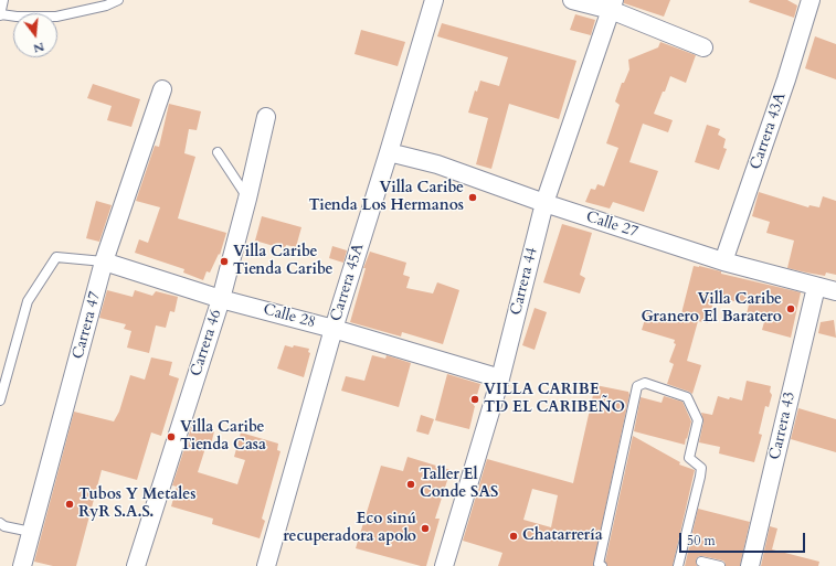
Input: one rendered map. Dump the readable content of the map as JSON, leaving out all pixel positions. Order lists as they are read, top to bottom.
{
  "streets": {
    "street": [
      "Carrera 43A",
      "Calle 27",
      "Carrera 44",
      "Carrera 45A",
      "Calle 28",
      "Carrera 47",
      "Carrera 46",
      "Carrera 43"
    ]
  },
  "crossings": [
    ["Carrera 43A", "Calle 27"],
    ["Calle 27", "Carrera 44"],
    ["Calle 27", "Carrera 45A"],
    ["Calle 27", "Carrera 43"],
    ["Carrera 44", "Calle 28"],
    ["Carrera 45A", "Calle 28"],
    ["Calle 28", "Carrera 47"],
    ["Calle 28", "Carrera 46"]
  ],
  "places": [
    "Villa Caribe Tienda Los Hermanos",
    "Villa Caribe Tienda Caribe",
    "Villa Caribe Granero El Baratero",
    "VILLA CARIBE TD EL CARIBEÑO",
    "Villa Caribe Tienda Casa",
    "Taller El Conde SAS",
    "Tubos Y Metales RyR S.A.S.",
    "Eco sinú recuperadora apolo",
    "Chatarrería"
  ],
  "scale_bar": "50 m",
  "north": "bottom"
}
